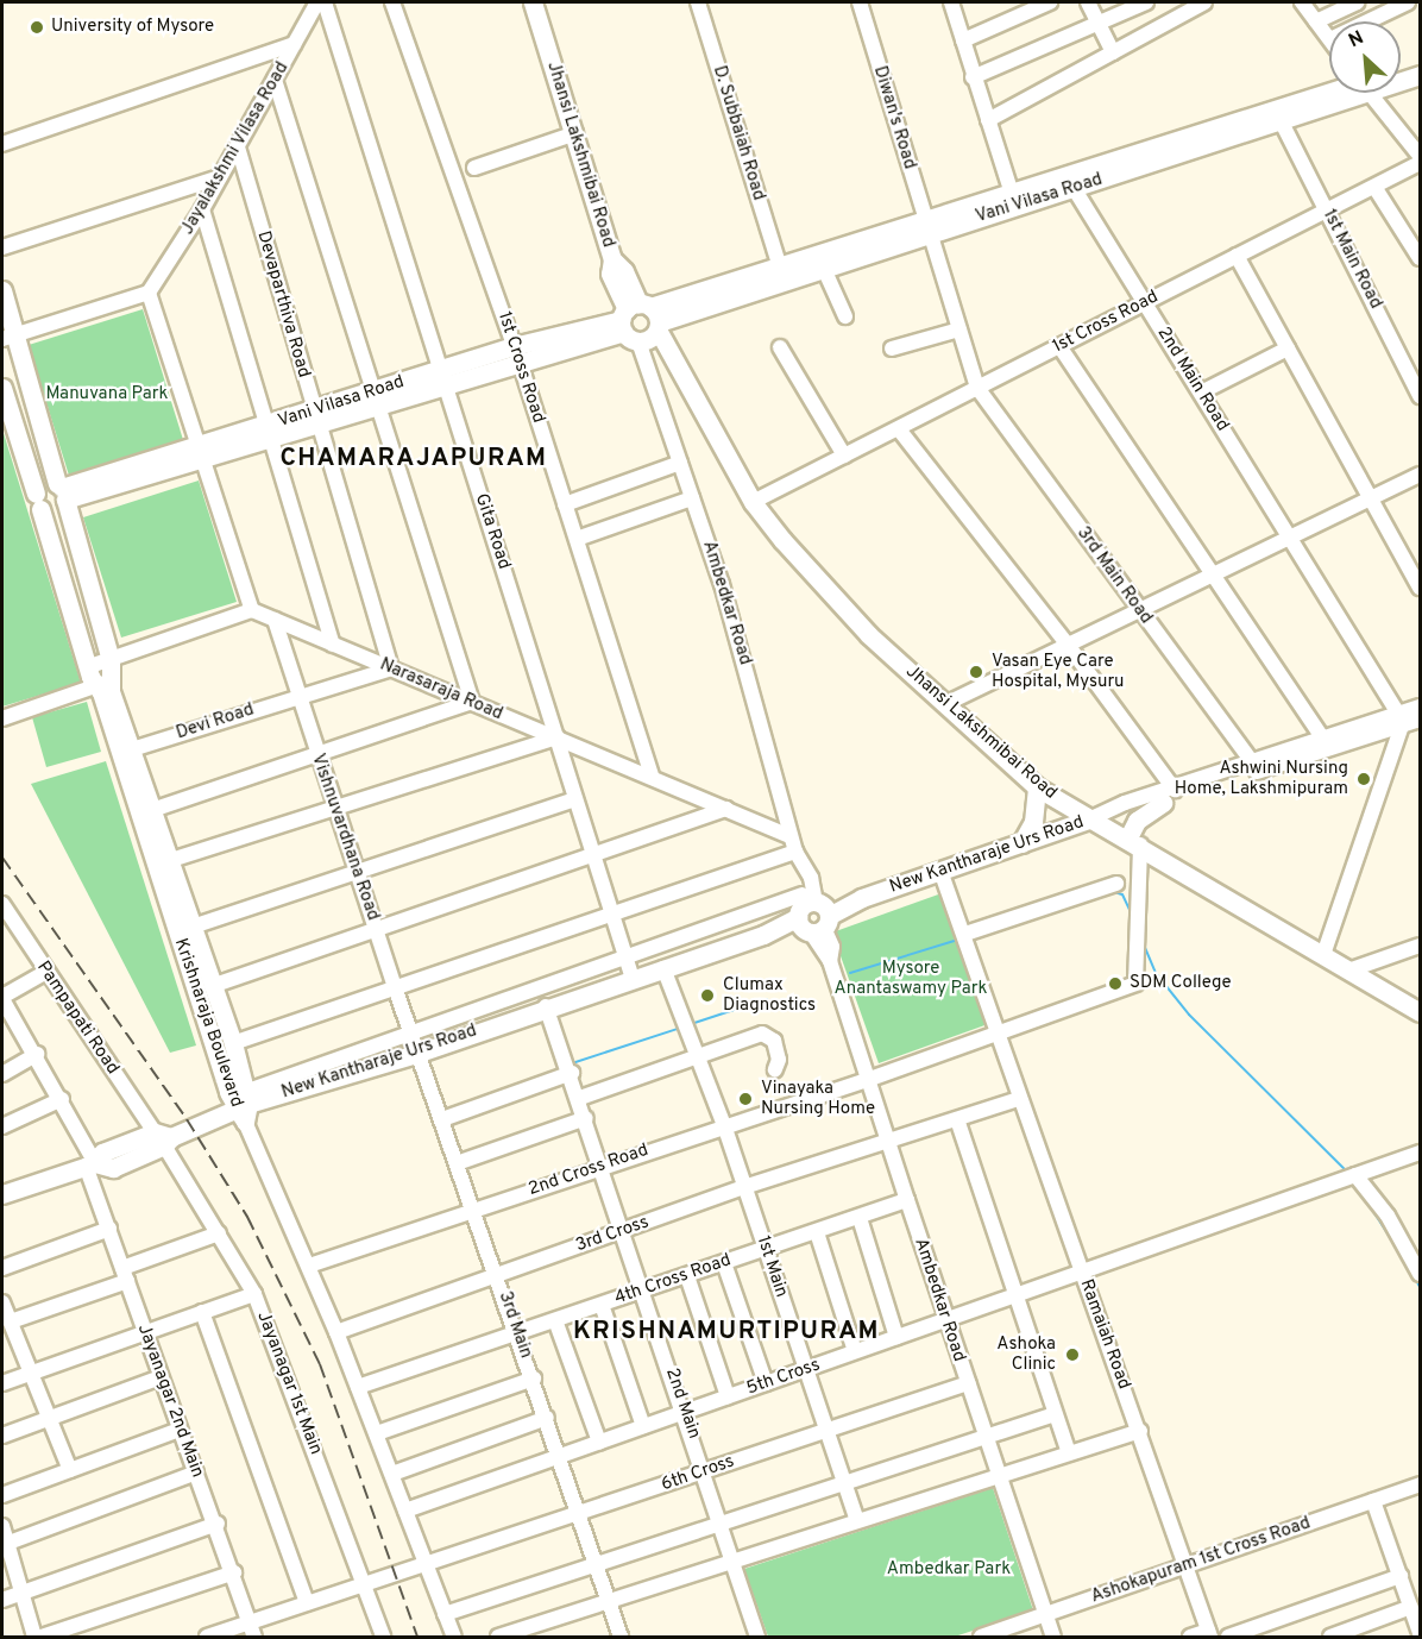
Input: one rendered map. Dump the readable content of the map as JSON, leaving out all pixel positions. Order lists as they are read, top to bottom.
{
  "streets": {
    "main road": [
      "Jhansi Lakshmibai Road",
      "Vani Vilasa Road",
      "New Kantharaje Urs Road",
      "Krishnaraja Boulevard"
    ],
    "street": [
      "Diwan's Road",
      "D. Subbaiah Road",
      "Jayalakshmi Vilasa Road",
      "1st Main Road",
      "Devaparthiva Road",
      "1st Cross Road",
      "2nd Main Road",
      "Gita Road",
      "3rd Main Road",
      "Ambedkar Road",
      "Narasaraja Road",
      "Devi Road",
      "Vishnuvardhana Road",
      "Pampapati Road",
      "2nd Cross Road",
      "3rd Cross",
      "1st Main",
      "4th Cross Road",
      "3rd Main",
      "Ramaiah Road",
      "5th Cross",
      "Jayanagar 1st Main",
      "Jayanagar 2nd Main",
      "2nd Main",
      "6th Cross",
      "Ashokapuram 1st Cross Road"
    ]
  },
  "crossings": [
    ["Diwan's Road", "Vani Vilasa Road"],
    ["Diwan's Road", "3rd Main Road"],
    ["D. Subbaiah Road", "Vani Vilasa Road"],
    ["Jayalakshmi Vilasa Road", "Devaparthiva Road"],
    ["Jhansi Lakshmibai Road", "Vani Vilasa Road"],
    ["Jhansi Lakshmibai Road", "1st Cross Road"],
    ["Jhansi Lakshmibai Road", "Ambedkar Road"],
    ["Jhansi Lakshmibai Road", "New Kantharaje Urs Road"],
    ["Jhansi Lakshmibai Road", "2nd Cross Road"],
    ["Vani Vilasa Road", "1st Main Road"],
    ["Vani Vilasa Road", "Devaparthiva Road"],
    ["Vani Vilasa Road", "1st Cross Road"],
    ["Vani Vilasa Road", "2nd Main Road"],
    ["Vani Vilasa Road", "Gita Road"],
    ["Vani Vilasa Road", "Ambedkar Road"],
    ["Vani Vilasa Road", "Krishnaraja Boulevard"],
    ["1st Main Road", "1st Cross Road"],
    ["Devaparthiva Road", "Narasaraja Road"],
    ["Devaparthiva Road", "Devi Road"],
    ["1st Cross Road", "2nd Main Road"],
    ["1st Cross Road", "3rd Main Road"],
    ["1st Cross Road", "Narasaraja Road"],
    ["Gita Road", "Narasaraja Road"],
    ["Gita Road", "New Kantharaje Urs Road"],
    ["Ambedkar Road", "Narasaraja Road"],
    ["Ambedkar Road", "New Kantharaje Urs Road"],
    ["Ambedkar Road", "2nd Cross Road"],
    ["Ambedkar Road", "3rd Cross"],
    ["Ambedkar Road", "4th Cross Road"],
    ["Ambedkar Road", "5th Cross"],
    ["Ambedkar Road", "6th Cross"],
    ["Ambedkar Road", "Ashokapuram 1st Cross Road"],
    ["Narasaraja Road", "Devi Road"],
    ["Narasaraja Road", "Vishnuvardhana Road"],
    ["Devi Road", "Vishnuvardhana Road"],
    ["Devi Road", "Krishnaraja Boulevard"],
    ["Vishnuvardhana Road", "New Kantharaje Urs Road"],
    ["Vishnuvardhana Road", "3rd Main"],
    ["New Kantharaje Urs Road", "Pampapati Road"],
    ["New Kantharaje Urs Road", "Krishnaraja Boulevard"],
    ["New Kantharaje Urs Road", "1st Main"],
    ["New Kantharaje Urs Road", "3rd Main"],
    ["New Kantharaje Urs Road", "Ramaiah Road"],
    ["New Kantharaje Urs Road", "Jayanagar 1st Main"],
    ["New Kantharaje Urs Road", "Jayanagar 2nd Main"],
    ["New Kantharaje Urs Road", "2nd Main"],
    ["Pampapati Road", "Jayanagar 1st Main"],
    ["2nd Cross Road", "1st Main"],
    ["2nd Cross Road", "3rd Main"],
    ["2nd Cross Road", "Ramaiah Road"],
    ["2nd Cross Road", "2nd Main"],
    ["3rd Cross", "1st Main"],
    ["3rd Cross", "3rd Main"],
    ["3rd Cross", "Ramaiah Road"],
    ["3rd Cross", "2nd Main"],
    ["1st Main", "4th Cross Road"],
    ["1st Main", "5th Cross"],
    ["1st Main", "6th Cross"],
    ["4th Cross Road", "3rd Main"],
    ["4th Cross Road", "2nd Main"],
    ["3rd Main", "5th Cross"],
    ["3rd Main", "6th Cross"],
    ["Ramaiah Road", "5th Cross"],
    ["Ramaiah Road", "Ashokapuram 1st Cross Road"],
    ["5th Cross", "2nd Main"],
    ["Jayanagar 1st Main", "6th Cross"],
    ["Jayanagar 2nd Main", "6th Cross"],
    ["2nd Main", "6th Cross"]
  ],
  "districts": ["CHAMARAJAPURAM", "KRISHNAMURTIPURAM"],
  "parks": ["Manuvana Park", "Mysore Anantaswamy Park", "Ambedkar Park"],
  "places": [
    "University of Mysore",
    "Vasan Eye Care Hospital, Mysuru",
    "Ashwini Nursing Home, Lakshmipuram",
    "SDM College",
    "Clumax Diagnostics",
    "Vinayaka Nursing Home",
    "Ashoka Clinic"
  ],
  "north": "top left"
}
